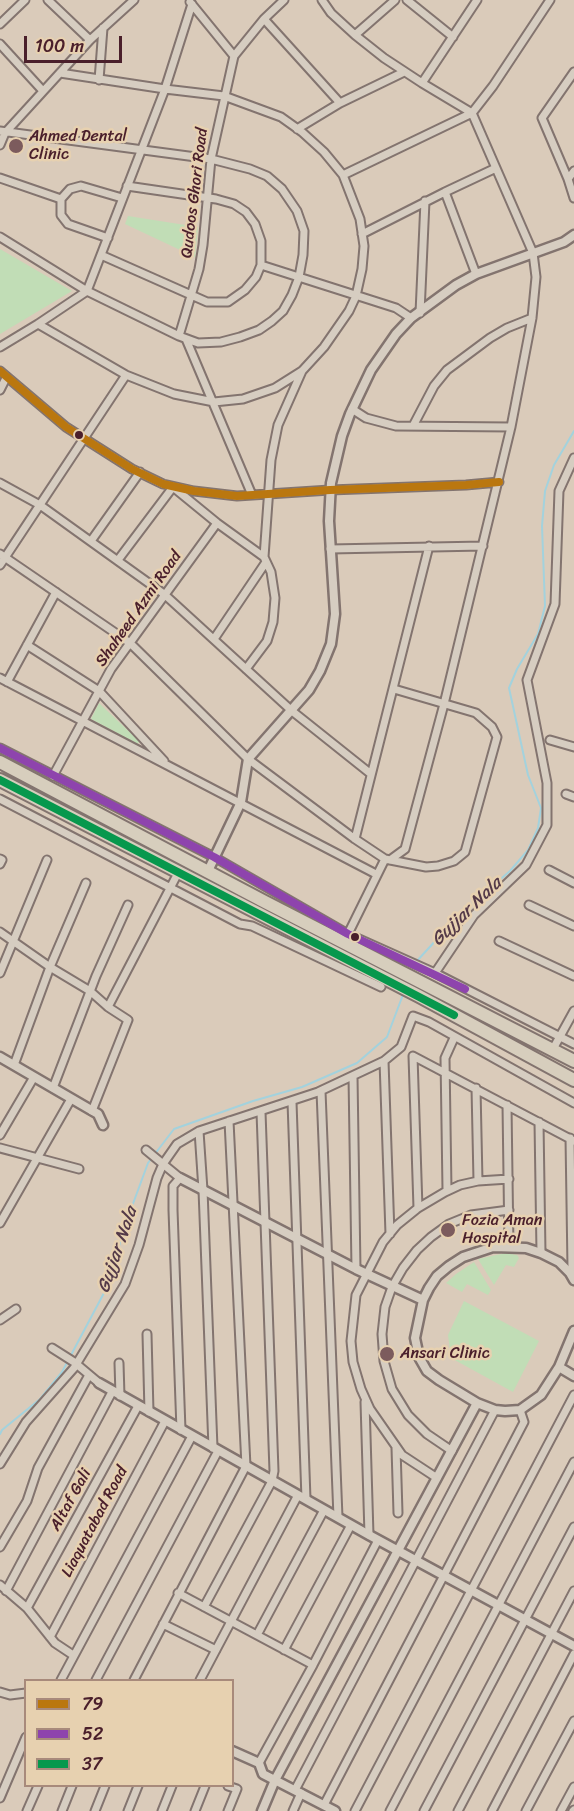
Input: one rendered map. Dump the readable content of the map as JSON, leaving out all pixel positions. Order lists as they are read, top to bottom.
{
  "streets": {
    "street": [
      "Qudoos Ghori Road",
      "Shaheed Azmi Road",
      "Altaf Gali",
      "Liaquatabad Road"
    ]
  },
  "water": ["Gujjar Nala"],
  "places": ["Ahmed Dental Clinic", "Fozia Aman Hospital", "Ansari Clinic"],
  "lines": ["transit line 79", "transit line 52", "transit line 37"],
  "legend": ["79", "52", "37"],
  "scale_bar": "100 m"
}
